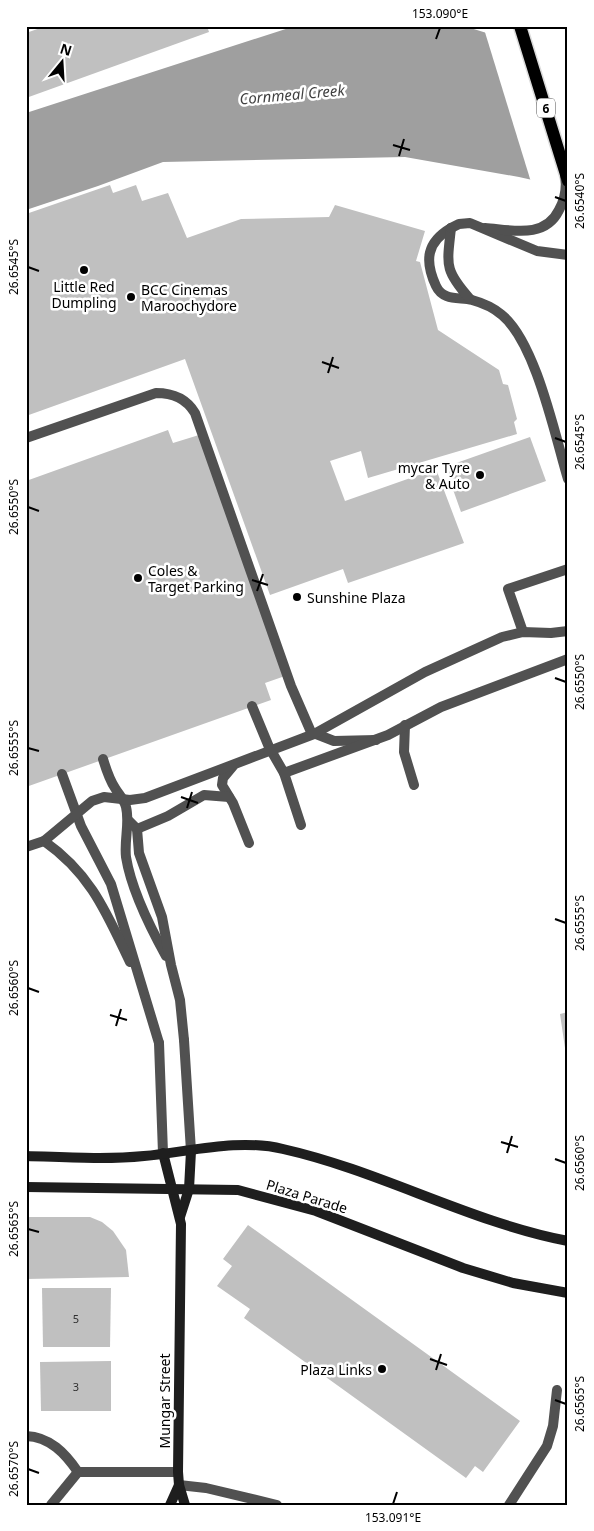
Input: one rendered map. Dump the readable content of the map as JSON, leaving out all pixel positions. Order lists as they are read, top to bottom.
{
  "streets": {
    "main road": ["6", "Plaza Parade", "Mungar Street"]
  },
  "crossings": [
    ["Plaza Parade", "Mungar Street"]
  ],
  "water": ["Cornmeal Creek"],
  "places": [
    "Little Red Dumpling",
    "BCC Cinemas Maroochydore",
    "mycar Tyre & Auto",
    "Coles & Target Parking",
    "Sunshine Plaza",
    "Plaza Links"
  ],
  "house_numbers": ["5", "3"],
  "north": "top",
  "coordinates": [
    "153.090°E",
    "26.6540°S",
    "26.6545°S",
    "26.6550°S",
    "26.6555°S",
    "26.6560°S",
    "26.6565°S",
    "26.6570°S",
    "153.091°E"
  ]
}
